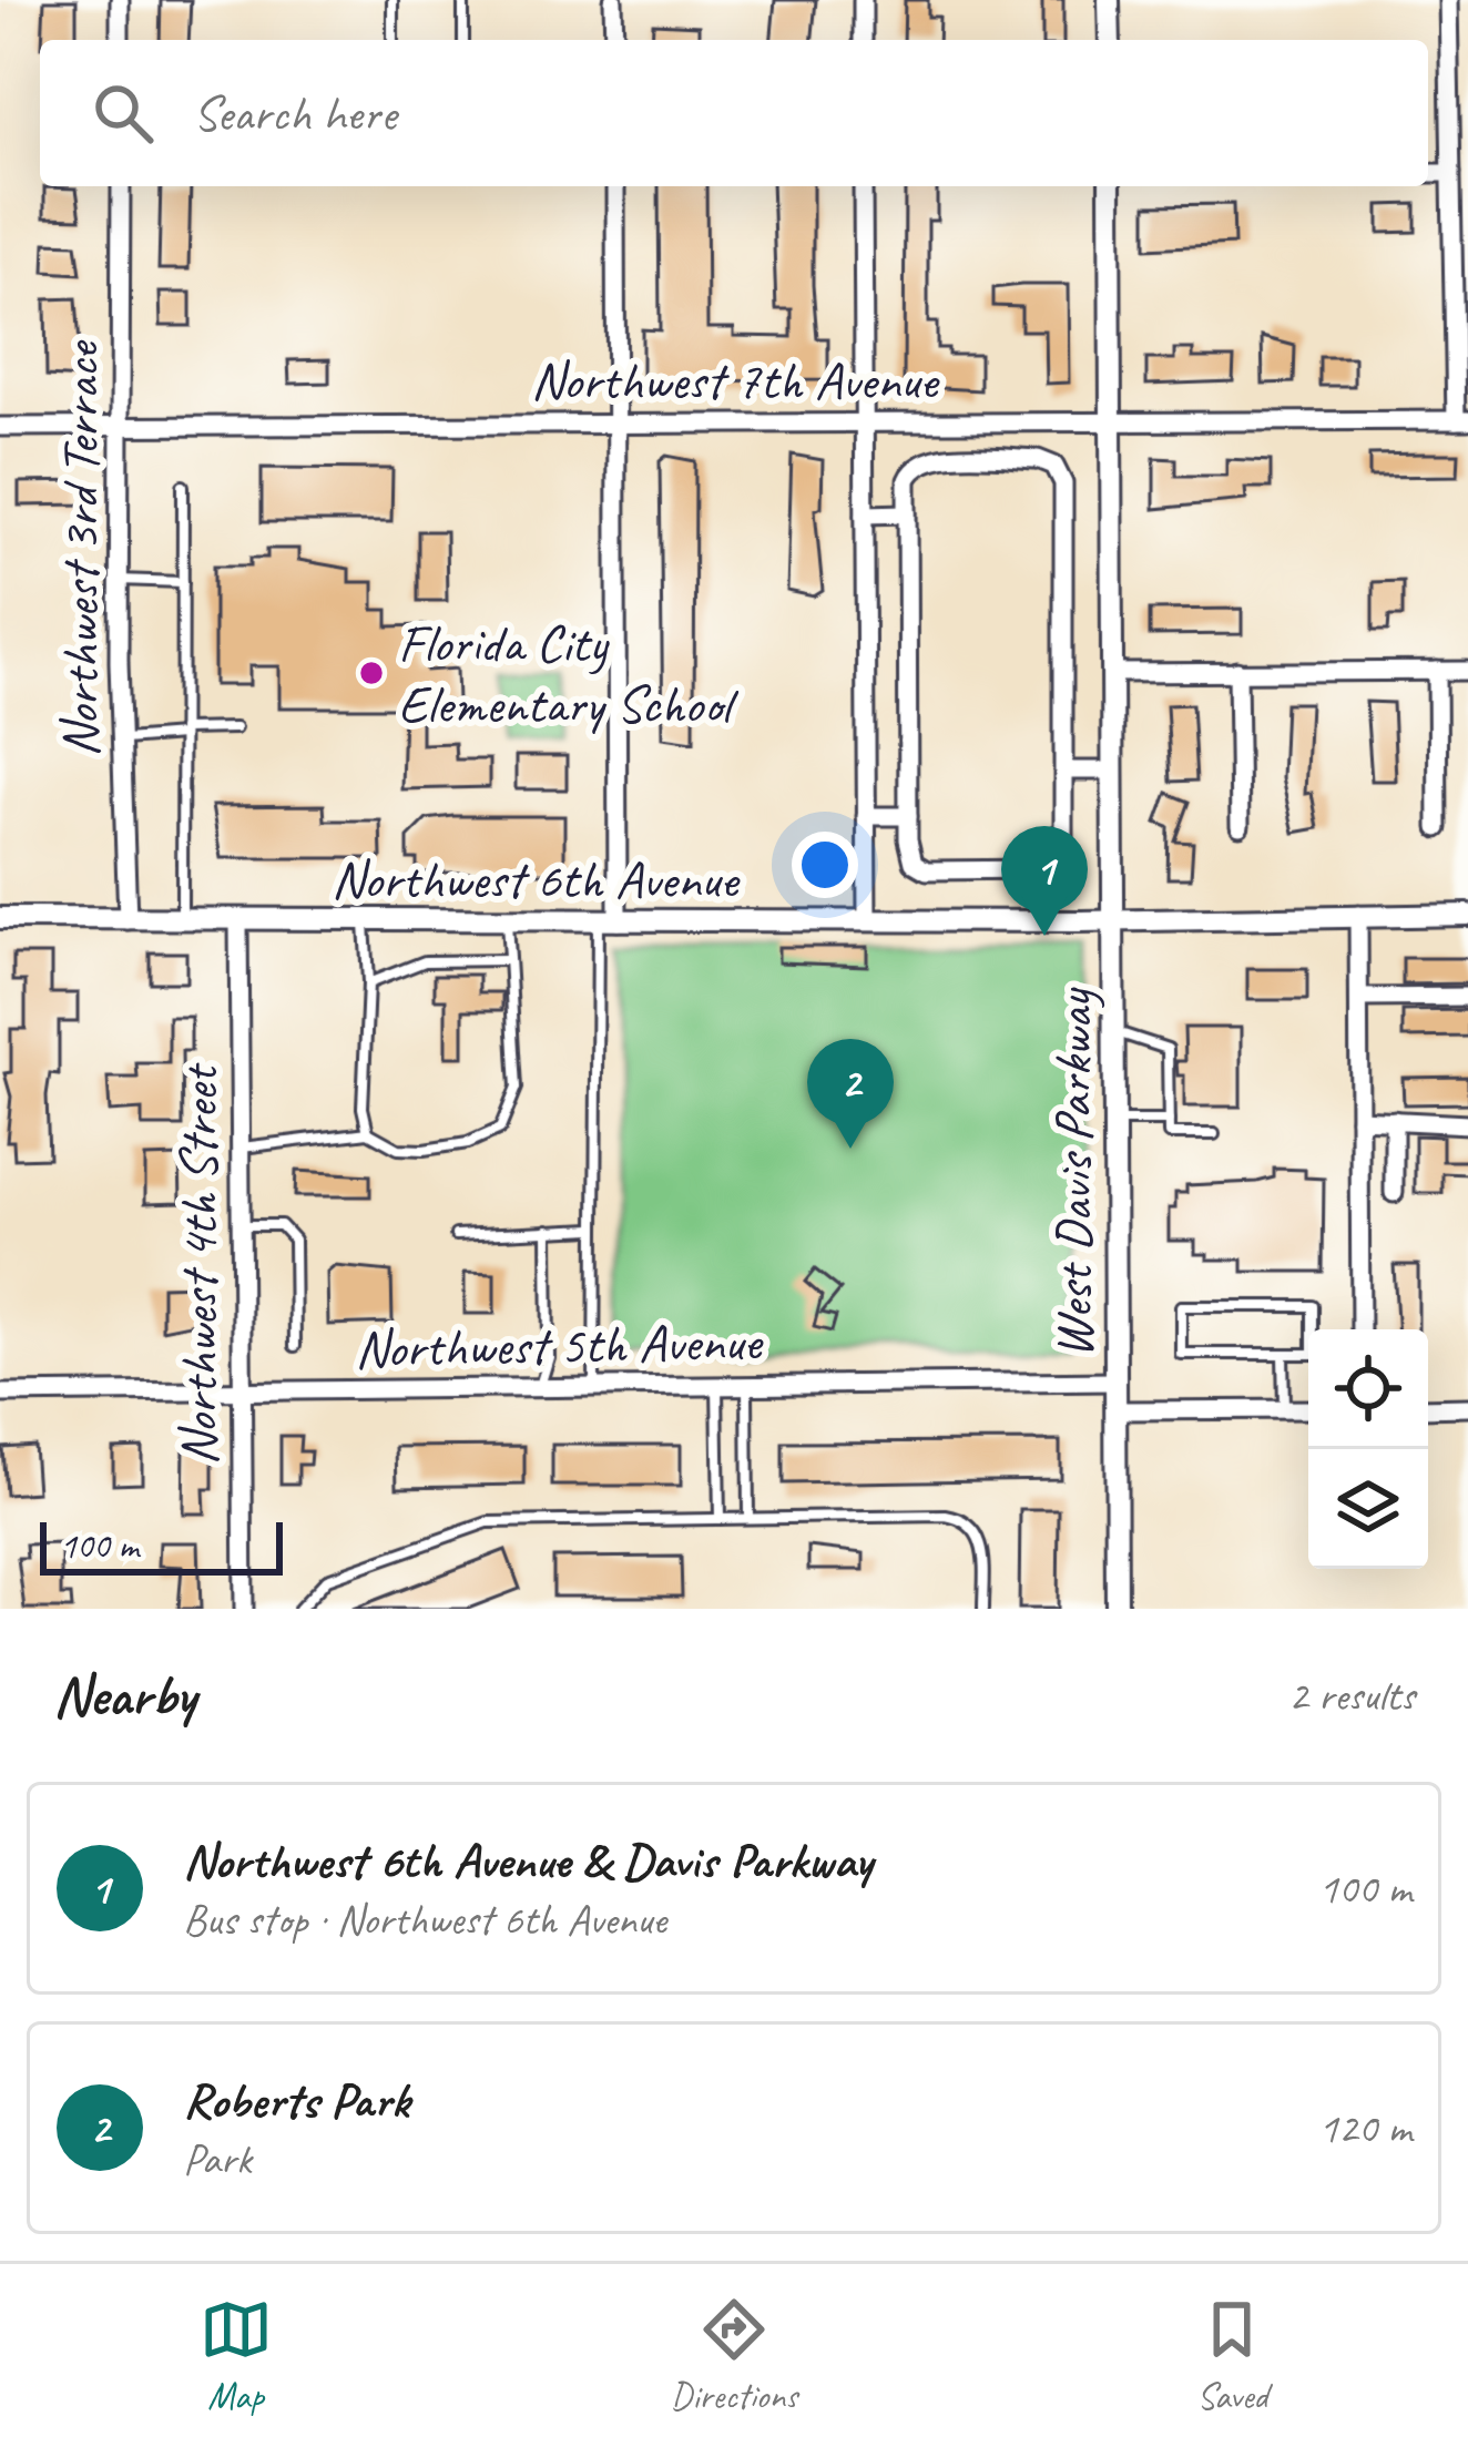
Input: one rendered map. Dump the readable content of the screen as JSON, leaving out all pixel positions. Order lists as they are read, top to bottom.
{
  "streets": {
    "street": [
      "Northwest 7th Avenue",
      "Northwest 3rd Terrace",
      "Northwest 6th Avenue",
      "West Davis Parkway",
      "Northwest 4th Street",
      "Northwest 5th Avenue"
    ]
  },
  "crossings": [
    ["Northwest 7th Avenue", "Northwest 3rd Terrace"],
    ["Northwest 7th Avenue", "West Davis Parkway"],
    ["Northwest 3rd Terrace", "Northwest 6th Avenue"],
    ["Northwest 6th Avenue", "West Davis Parkway"],
    ["Northwest 6th Avenue", "Northwest 4th Street"],
    ["West Davis Parkway", "Northwest 5th Avenue"],
    ["Northwest 4th Street", "Northwest 5th Avenue"]
  ],
  "places": ["Florida City Elementary School"],
  "scale_bar": "100 m",
  "page": {
    "search": "Search here",
    "pins": ["1", "2"],
    "scale": "100 m",
    "heading": ["Nearby", "2 results"],
    "list": [
      {
        "mark": "1",
        "name": "Northwest 6th Avenue & Davis Parkway",
        "note": "Bus stop · Northwest 6th Avenue",
        "value": "100 m"
      },
      {
        "mark": "2",
        "name": "Roberts Park",
        "note": "Park",
        "value": "120 m"
      }
    ],
    "nav": ["Map", "Directions", "Saved"]
  }
}
